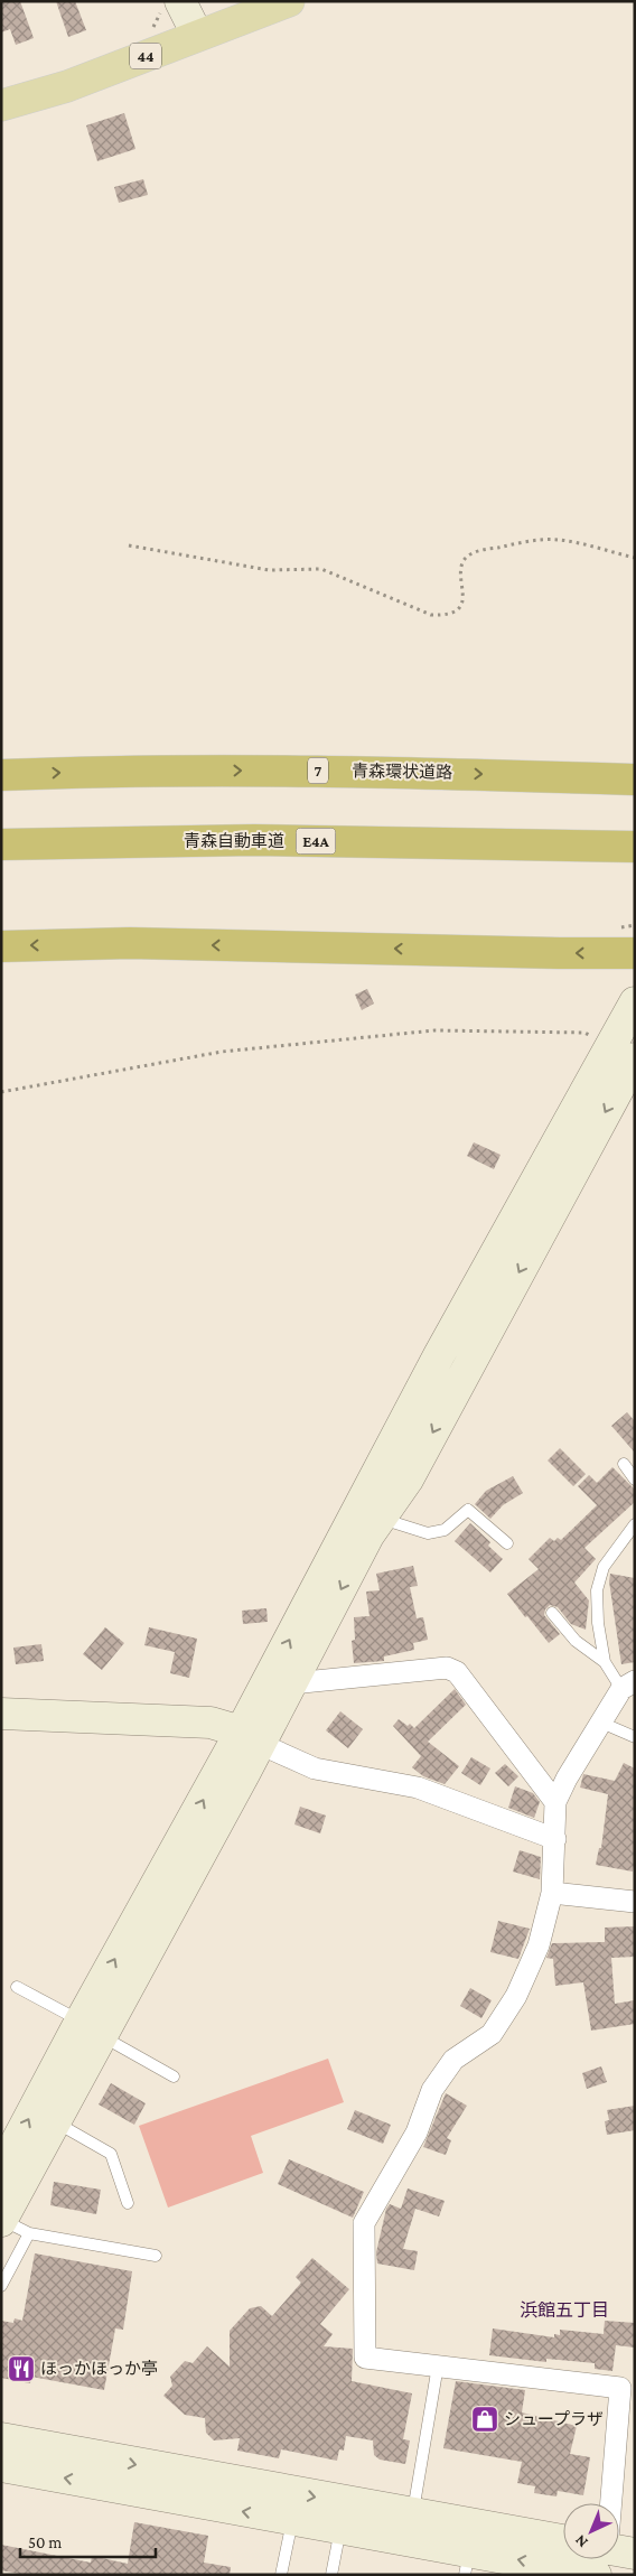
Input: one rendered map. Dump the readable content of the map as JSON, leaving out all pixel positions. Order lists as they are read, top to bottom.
{
  "streets": {
    "highway": [
      "7",
      "青森環状道路",
      "青森自動車道",
      "E4A"
    ],
    "main road": ["44"]
  },
  "districts": ["浜館五丁目"],
  "places": {
    "restaurant": ["ほっかほっか亭"],
    "shop": ["シュープラザ"]
  },
  "scale_bar": "50 m",
  "north": "bottom left"
}
